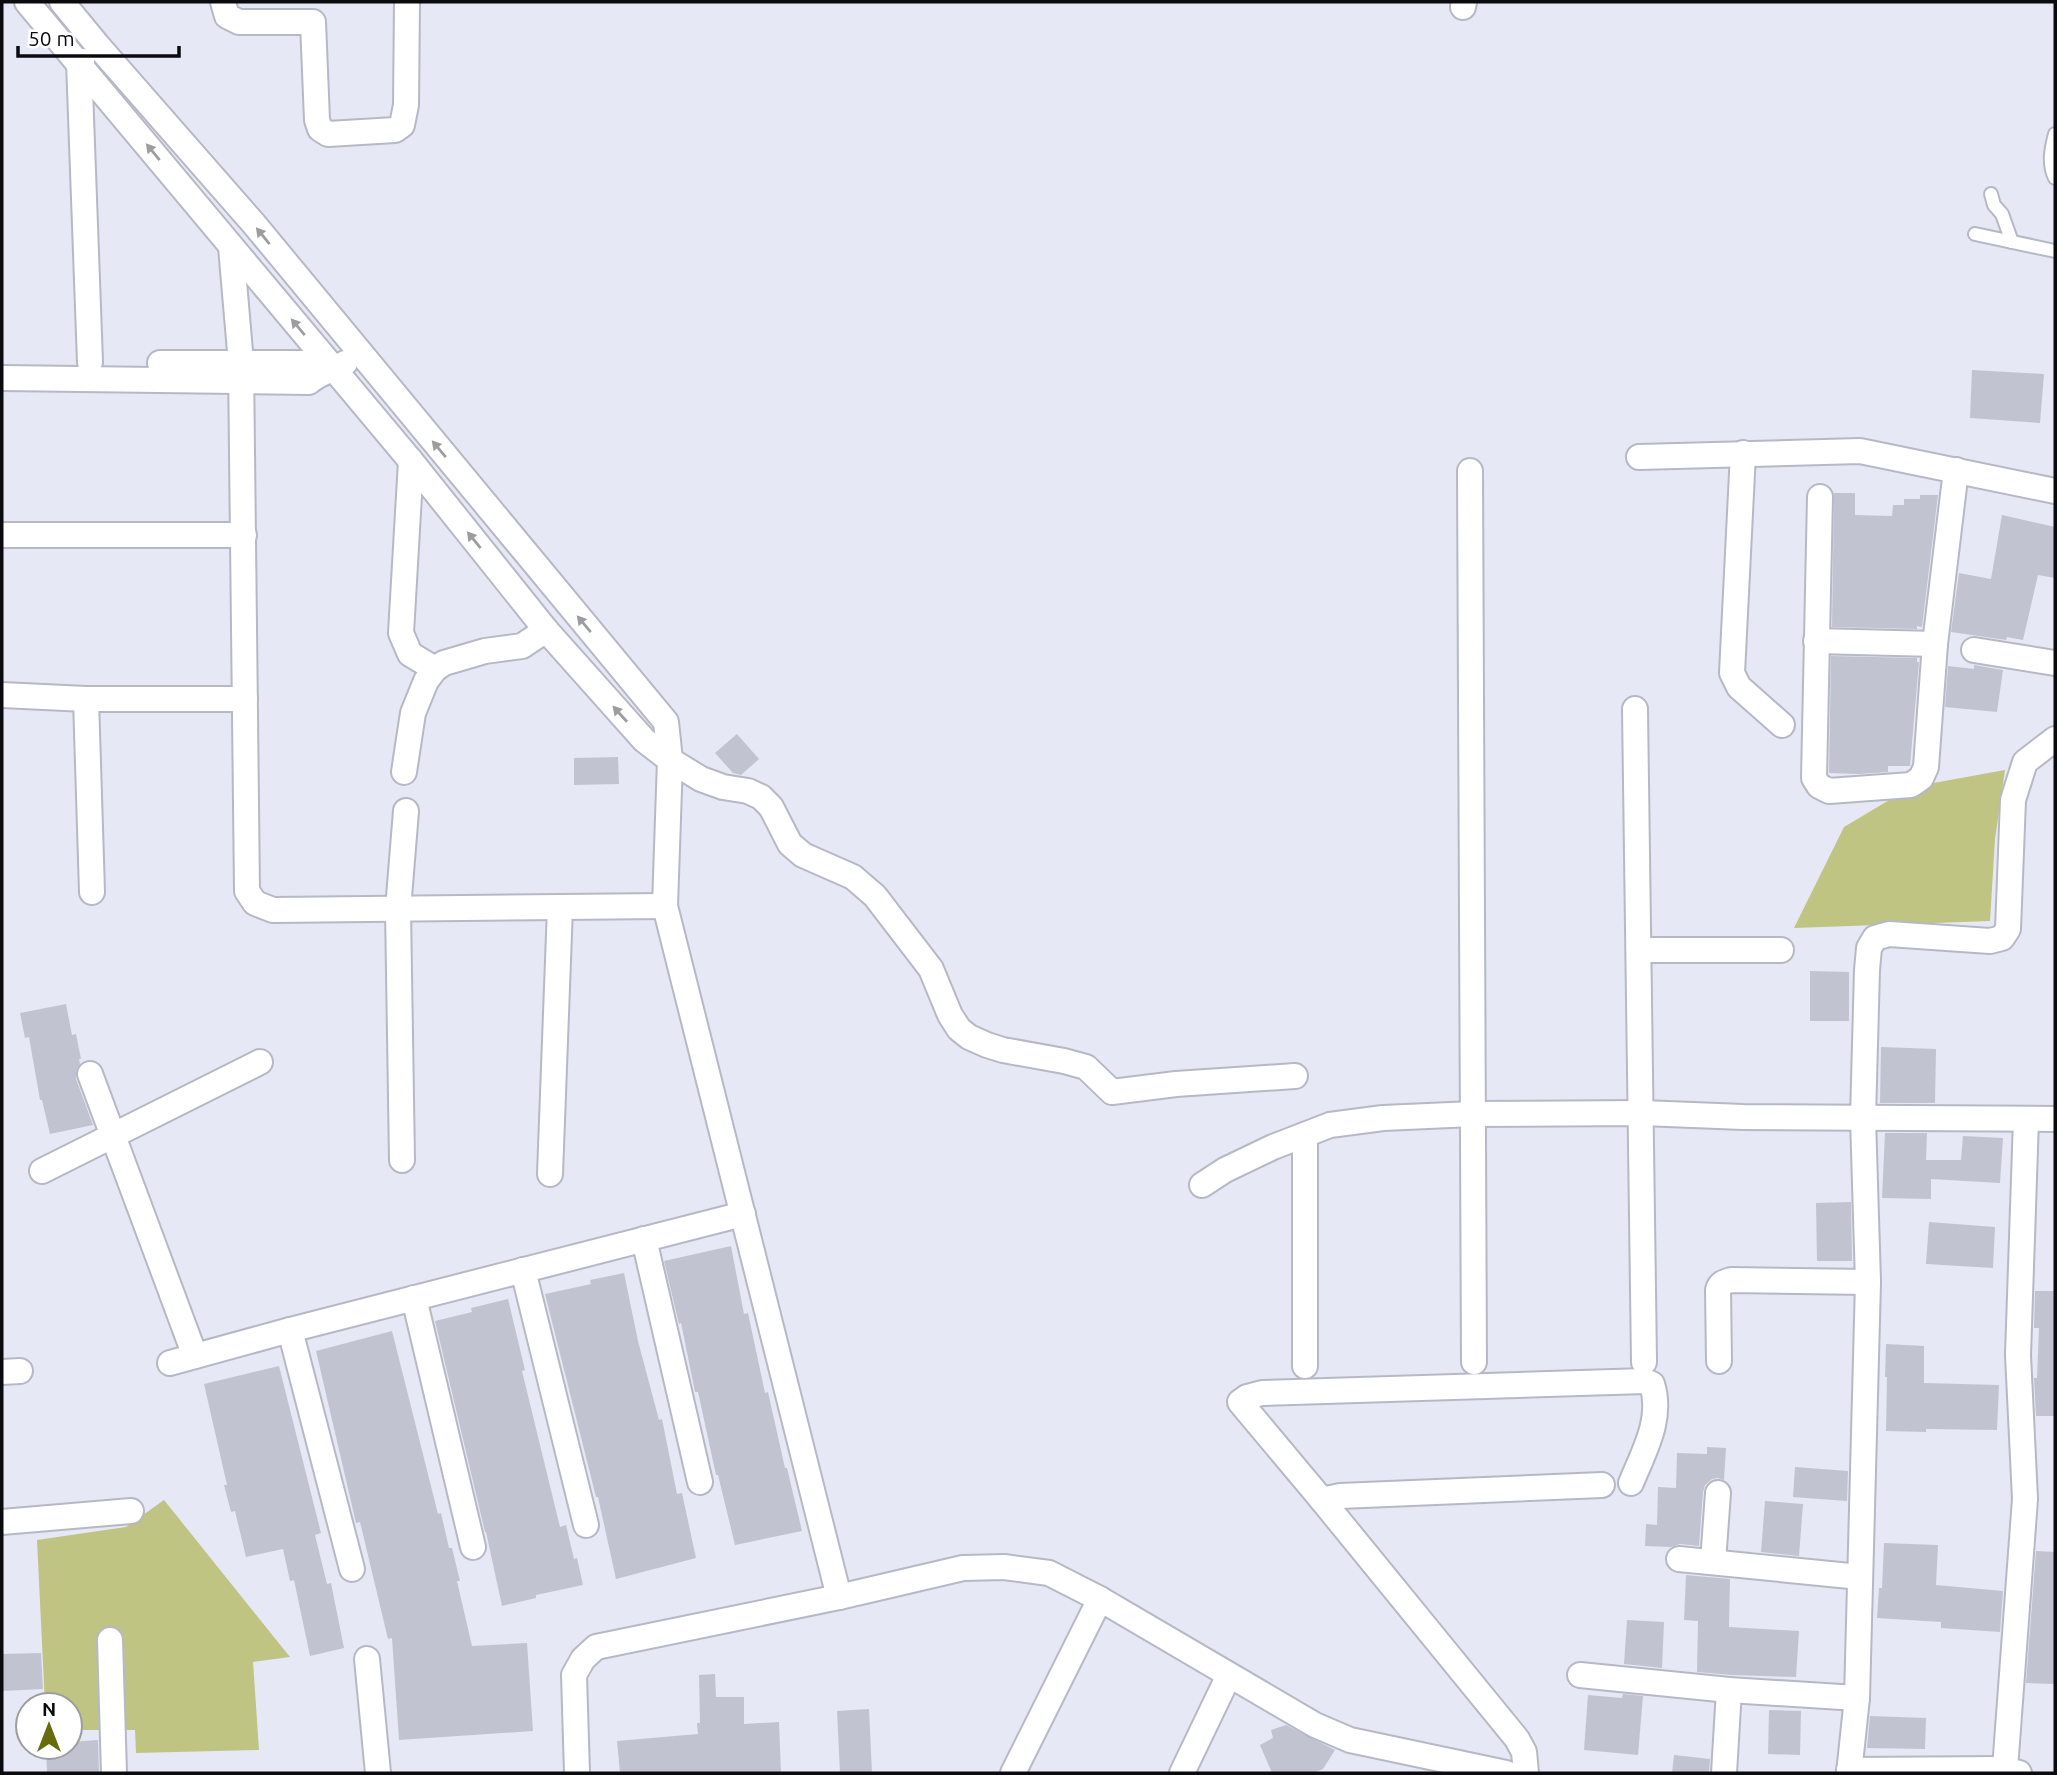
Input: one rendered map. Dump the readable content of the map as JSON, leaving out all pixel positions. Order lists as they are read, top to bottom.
{
  "scale_bar": "50 m",
  "north": "top"
}
